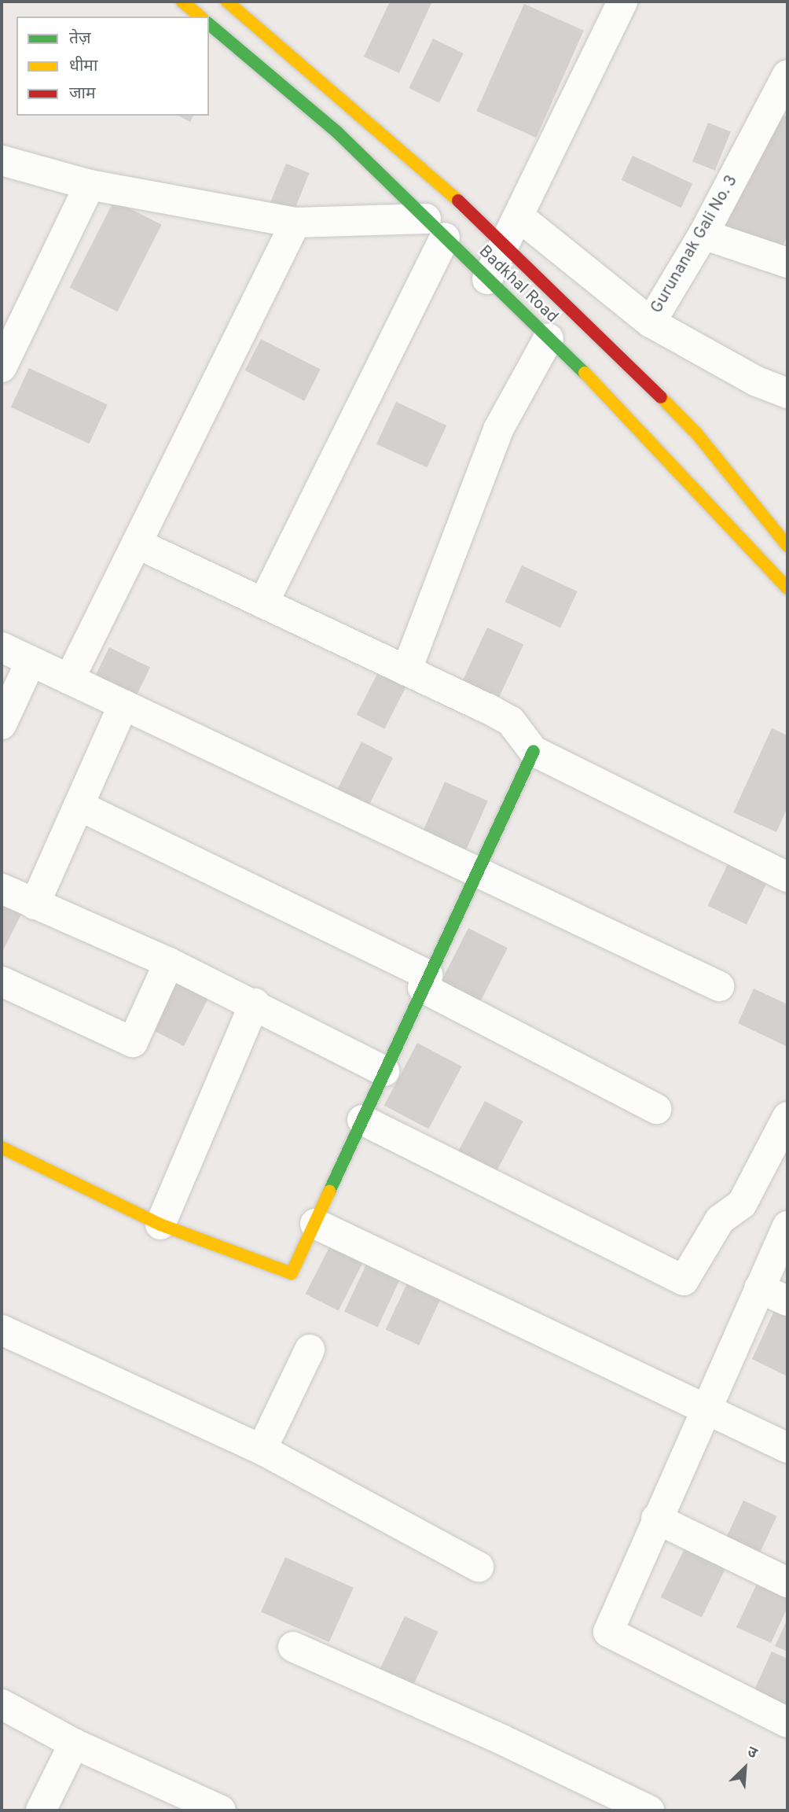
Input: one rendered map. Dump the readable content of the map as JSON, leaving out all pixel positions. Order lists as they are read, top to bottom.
{
  "streets": {
    "street": ["Gurunanak Gali No. 3", "Badkhal Road"]
  },
  "legend": ["तेज़", "धीमा", "जाम"],
  "north": "top right"
}
